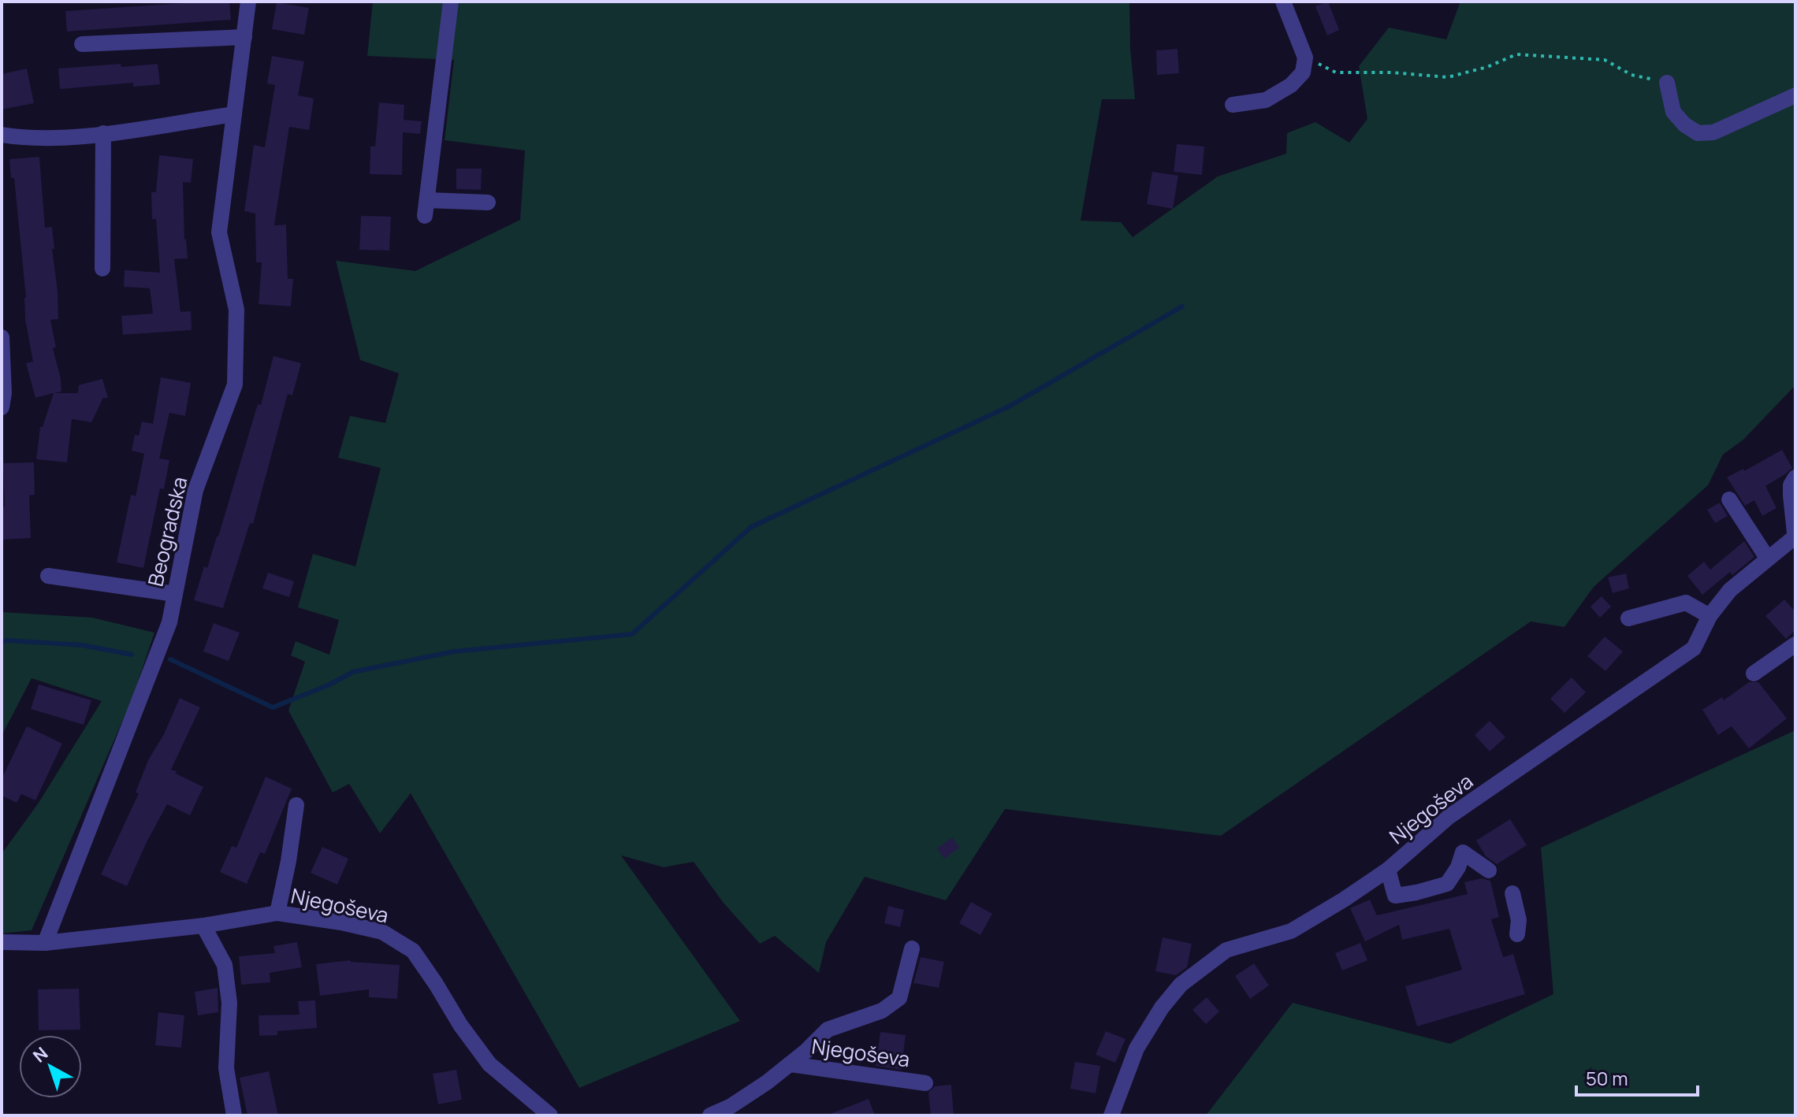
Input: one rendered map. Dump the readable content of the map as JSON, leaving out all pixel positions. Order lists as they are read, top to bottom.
{
  "streets": {
    "street": ["Beogradska", "Njegoševa"]
  },
  "crossings": [
    ["Beogradska", "Njegoševa"]
  ],
  "scale_bar": "50 m",
  "north": "top left"
}
